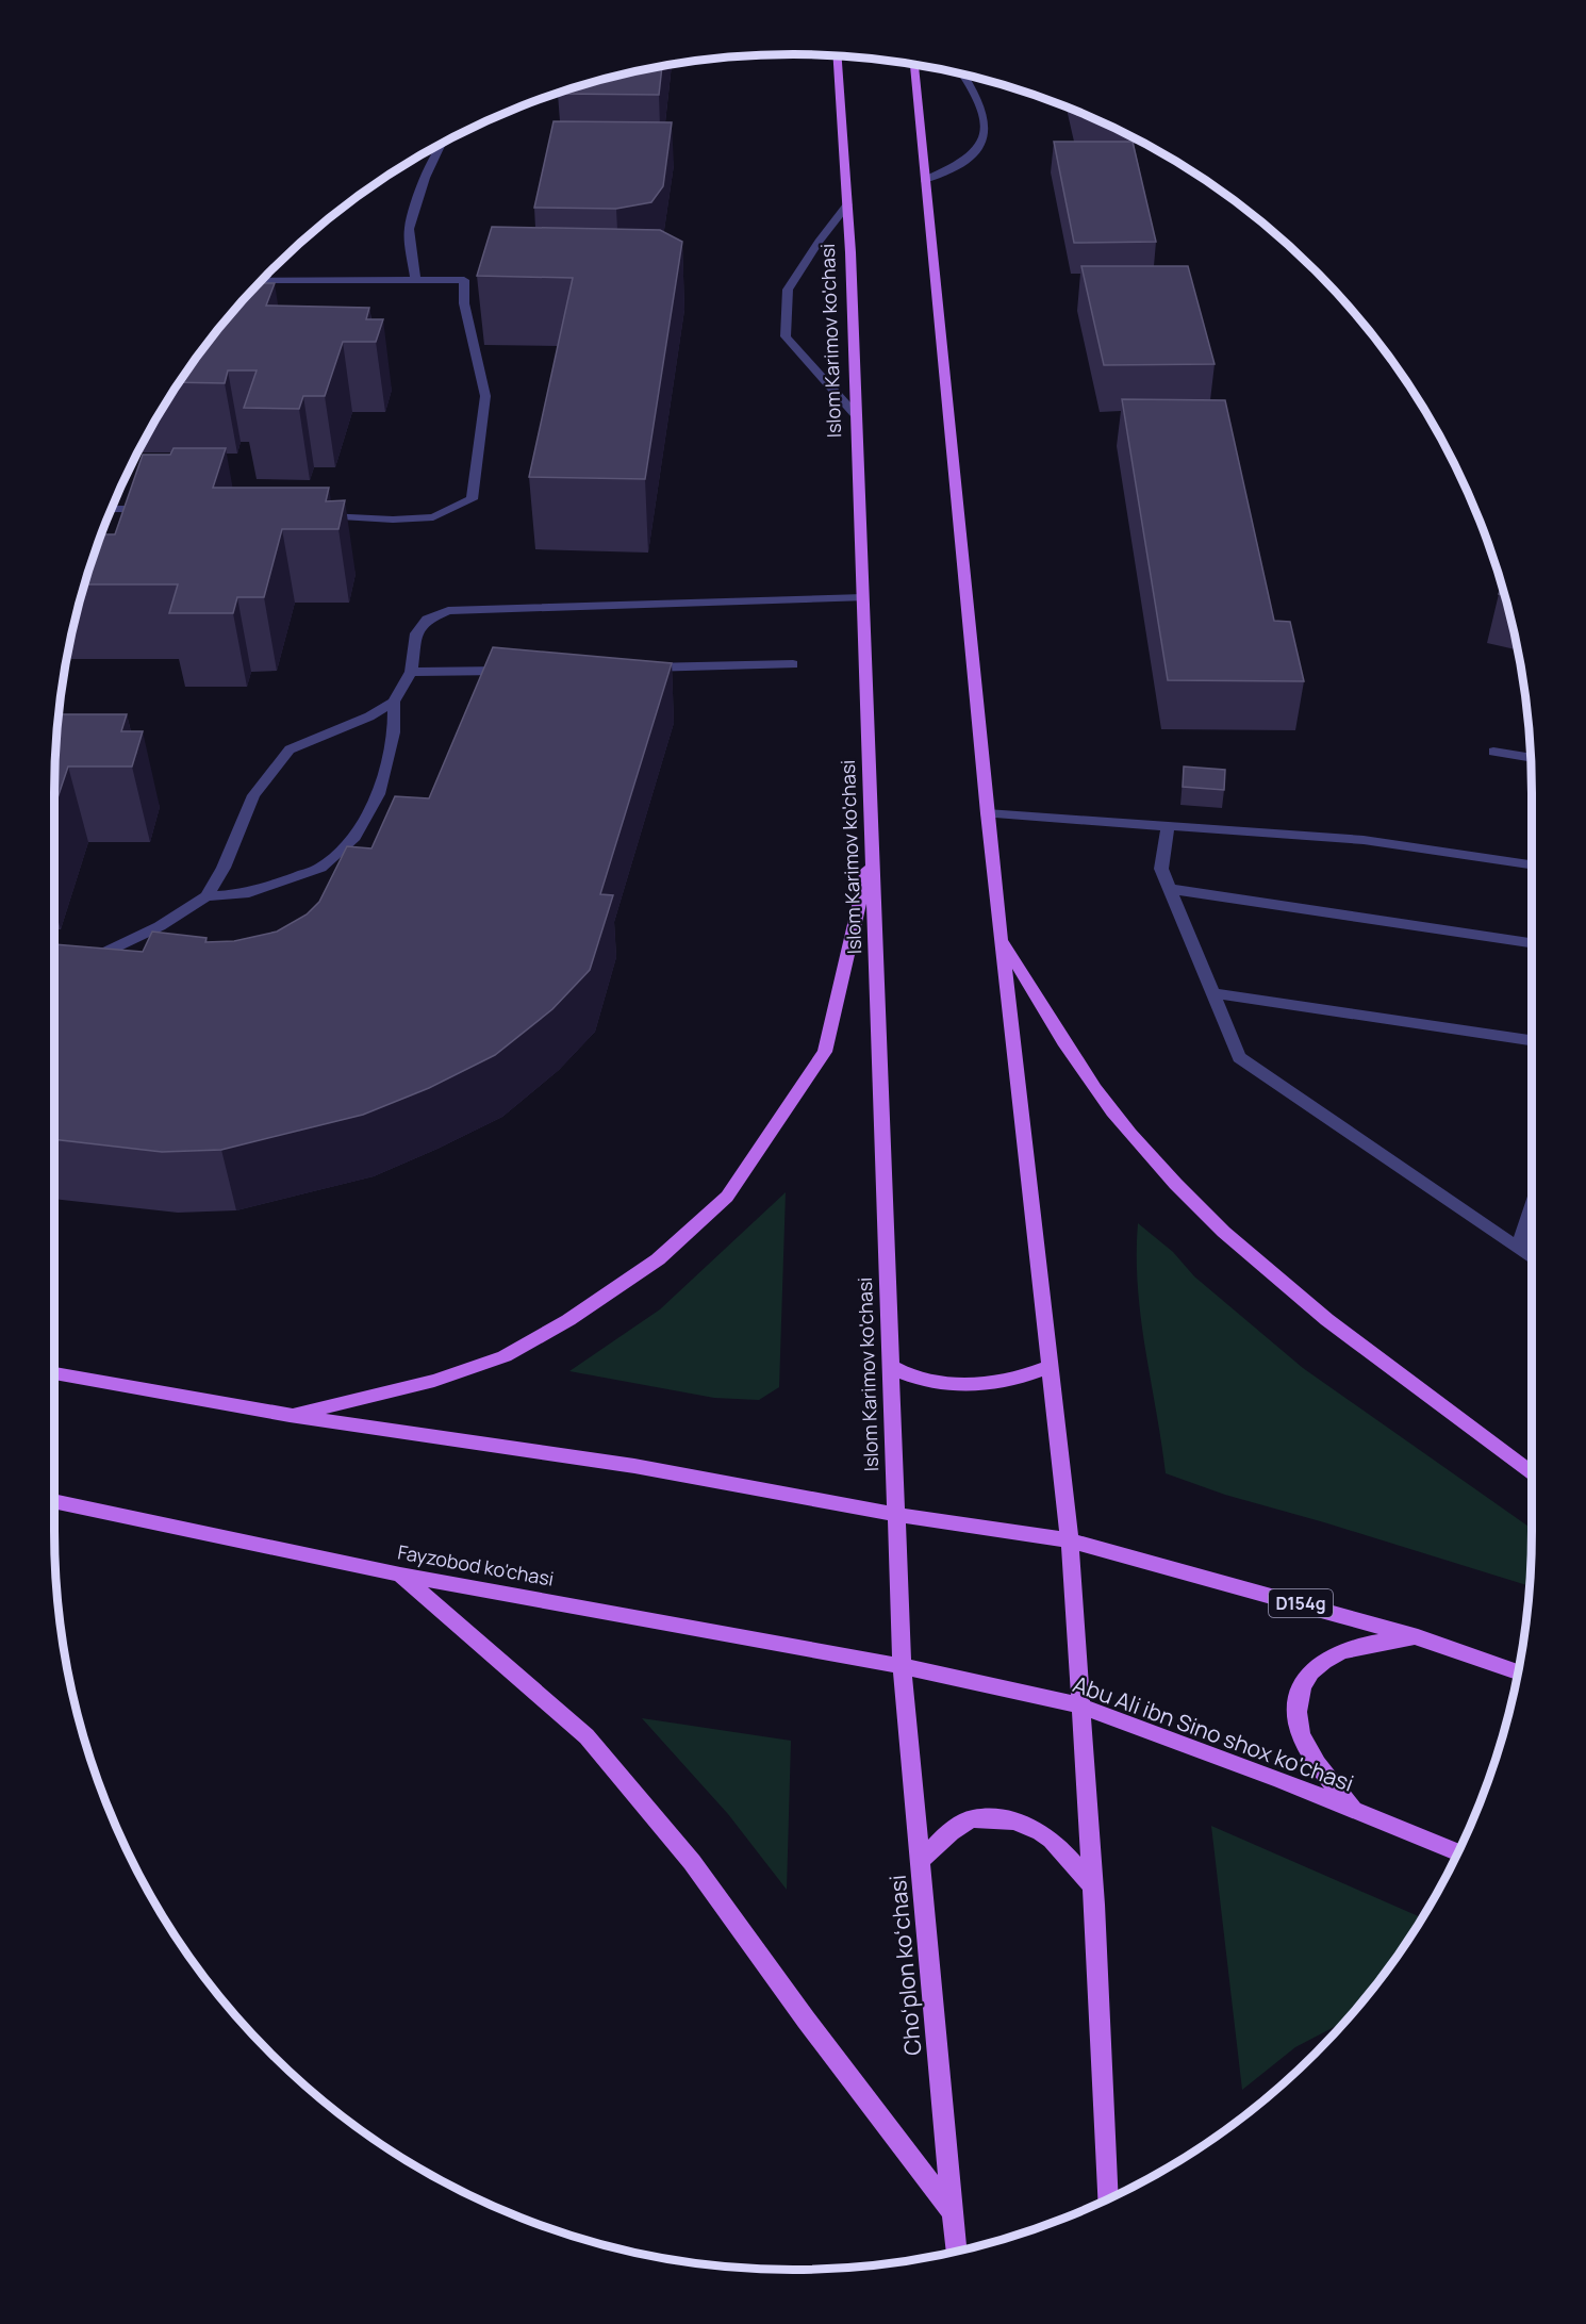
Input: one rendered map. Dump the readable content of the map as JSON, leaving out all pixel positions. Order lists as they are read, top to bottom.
{
  "streets": {
    "main road": [
      "Islom Karimov ko'chasi",
      "Fayzobod ko'chasi",
      "D154g",
      "Abu Ali ibn Sino shox ko'chasi",
      "Choʻplon koʻchasi"
    ]
  },
  "crossings": [
    ["Islom Karimov ko'chasi", "Fayzobod ko'chasi"],
    ["Islom Karimov ko'chasi", "D154g"],
    ["Islom Karimov ko'chasi", "Abu Ali ibn Sino shox ko'chasi"],
    ["Islom Karimov ko'chasi", "Choʻplon koʻchasi"],
    ["Fayzobod ko'chasi", "Abu Ali ibn Sino shox ko'chasi"],
    ["Fayzobod ko'chasi", "Choʻplon koʻchasi"],
    ["Abu Ali ibn Sino shox ko'chasi", "Choʻplon koʻchasi"]
  ]
}
